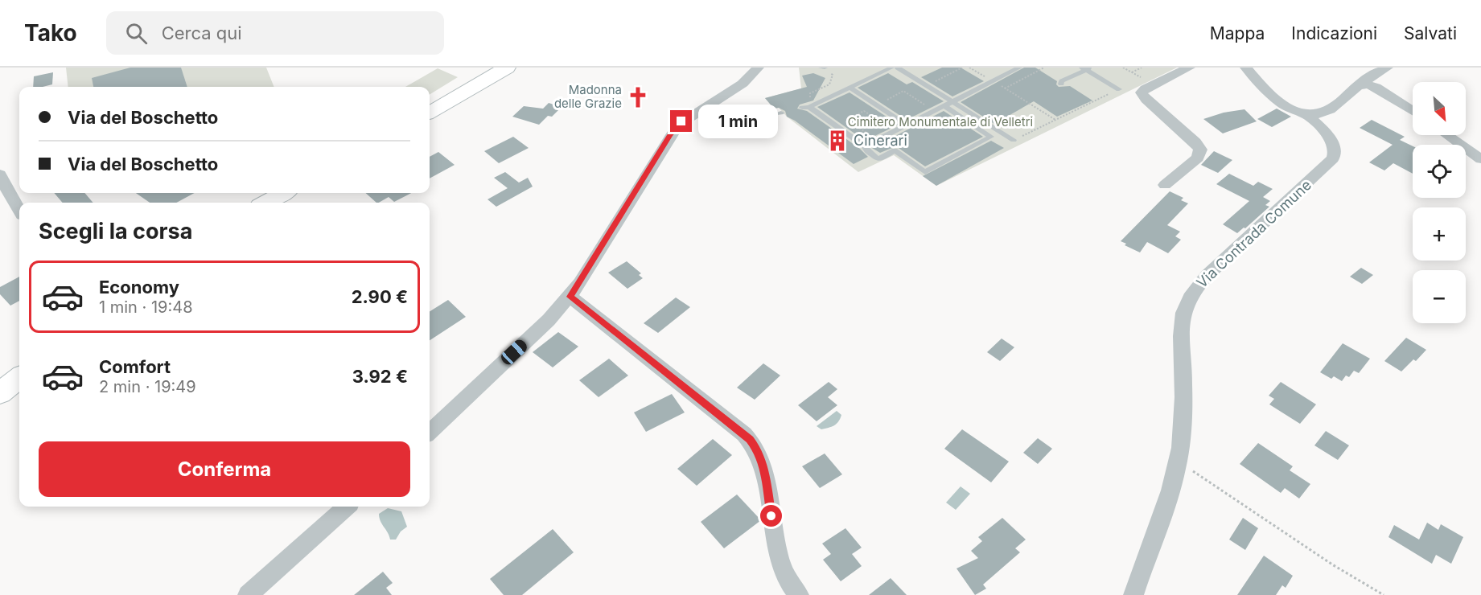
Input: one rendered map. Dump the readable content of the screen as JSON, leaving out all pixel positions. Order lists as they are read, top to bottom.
{
  "streets": {
    "street": ["Via Contrada Comune"]
  },
  "parks": ["Cimitero Monumentale di Velletri"],
  "places": {
    "church": ["Madonna delle Grazie"],
    "building": ["Cinerari"]
  },
  "north": "bottom right",
  "page": {
    "header": "Tako",
    "search": "Cerca qui",
    "nav": ["Mappa", "Indicazioni", "Salvati"],
    "map_buttons": ["+", "−"],
    "banner": ["Via del Boschetto", "Via del Boschetto"],
    "bubble": "1 min",
    "heading": "Scegli la corsa",
    "list": [
      {
        "name": "Economy",
        "note": "1 min · 19:48",
        "value": "2.90 €"
      },
      {
        "name": "Comfort",
        "note": "2 min · 19:49",
        "value": "3.92 €"
      }
    ],
    "buttons": "Conferma"
  }
}
